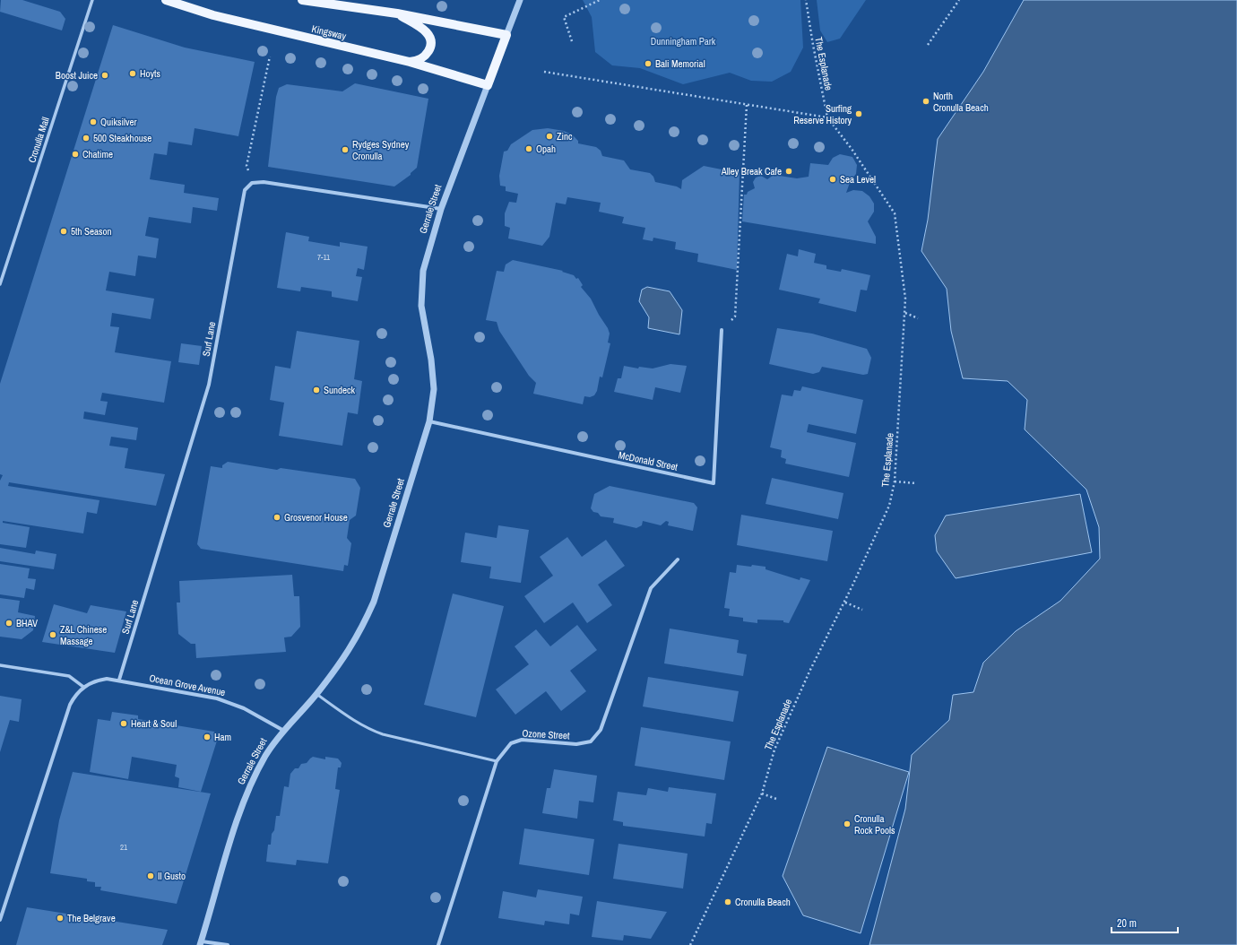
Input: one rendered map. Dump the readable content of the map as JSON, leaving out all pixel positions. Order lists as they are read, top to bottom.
{
  "streets": {
    "main road": ["Kingsway", "Gerrale Street"],
    "street": [
      "Cronulla Mall",
      "Surf Lane",
      "McDonald Street",
      "Ocean Grove Avenue",
      "Ozone Street"
    ],
    "path": ["The Esplanade"]
  },
  "crossings": [
    ["Kingsway", "Gerrale Street"],
    ["Gerrale Street", "McDonald Street"],
    ["Gerrale Street", "Ocean Grove Avenue"],
    ["Surf Lane", "Ocean Grove Avenue"]
  ],
  "parks": ["Dunningham Park"],
  "places": [
    "Bali Memorial",
    "Hoyts",
    "Boost Juice",
    "North Cronulla Beach",
    "Surfing Reserve History",
    "Quiksilver",
    "Zinc",
    "500 Steakhouse",
    "Opah",
    "Rydges Sydney Cronulla",
    "Chatime",
    "Alley Break Cafe",
    "Sea Level",
    "5th Season",
    "Sundeck",
    "Grosvenor House",
    "BHAV",
    "Z&L Chinese Massage",
    "Heart & Soul",
    "Ham",
    "Cronulla Rock Pools",
    "Il Gusto",
    "Cronulla Beach",
    "The Belgrave"
  ],
  "house_numbers": ["7-11", "21"],
  "scale_bar": "20 m"
}
